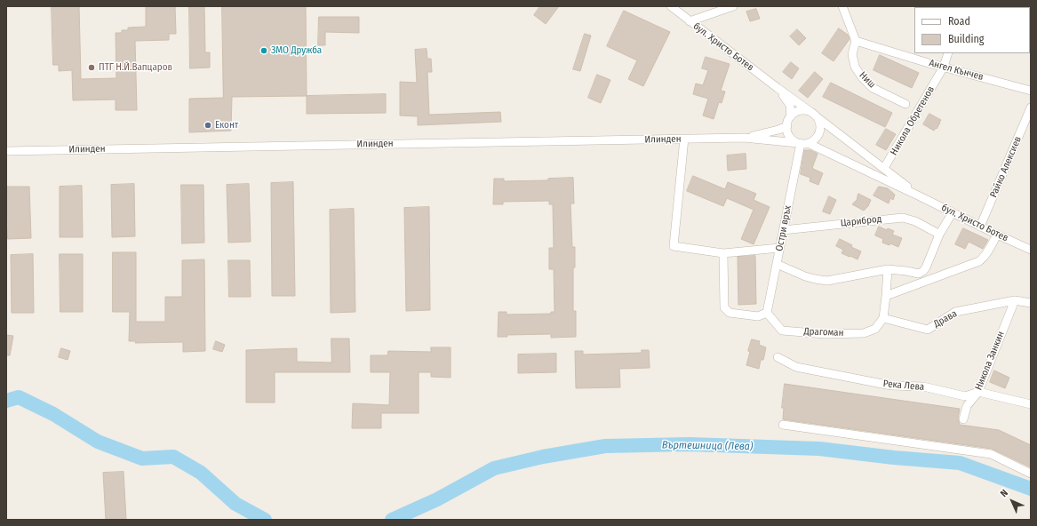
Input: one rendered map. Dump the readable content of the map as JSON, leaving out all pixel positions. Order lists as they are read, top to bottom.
{
  "streets": {
    "street": [
      "бул. Христо Ботев",
      "Ангел Кънчев",
      "Ниш",
      "Никола Обретенов",
      "Илинден",
      "Райко Алексиев",
      "Цариброд",
      "Остри връх",
      "Драва",
      "Драгоман",
      "Никола Занкин",
      "Река Лева"
    ]
  },
  "crossings": [
    ["бул. Христо Ботев", "Никола Обретенов"],
    ["бул. Христо Ботев", "Илинден"],
    ["бул. Христо Ботев", "Райко Алексиев"],
    ["бул. Христо Ботев", "Остри връх"],
    ["Ангел Кънчев", "Ниш"],
    ["Ангел Кънчев", "Никола Обретенов"],
    ["Илинден", "Остри връх"],
    ["Цариброд", "Остри връх"],
    ["Остри връх", "Драгоман"],
    ["Драва", "Драгоман"],
    ["Драва", "Никола Занкин"],
    ["Никола Занкин", "Река Лева"]
  ],
  "water": ["Въртешница (Лева)"],
  "places": ["ЗМО Дружба", "ПТГ Н.Й.Вапцаров", "Еконт"],
  "legend": ["Road", "Building"],
  "north": "top left"
}
